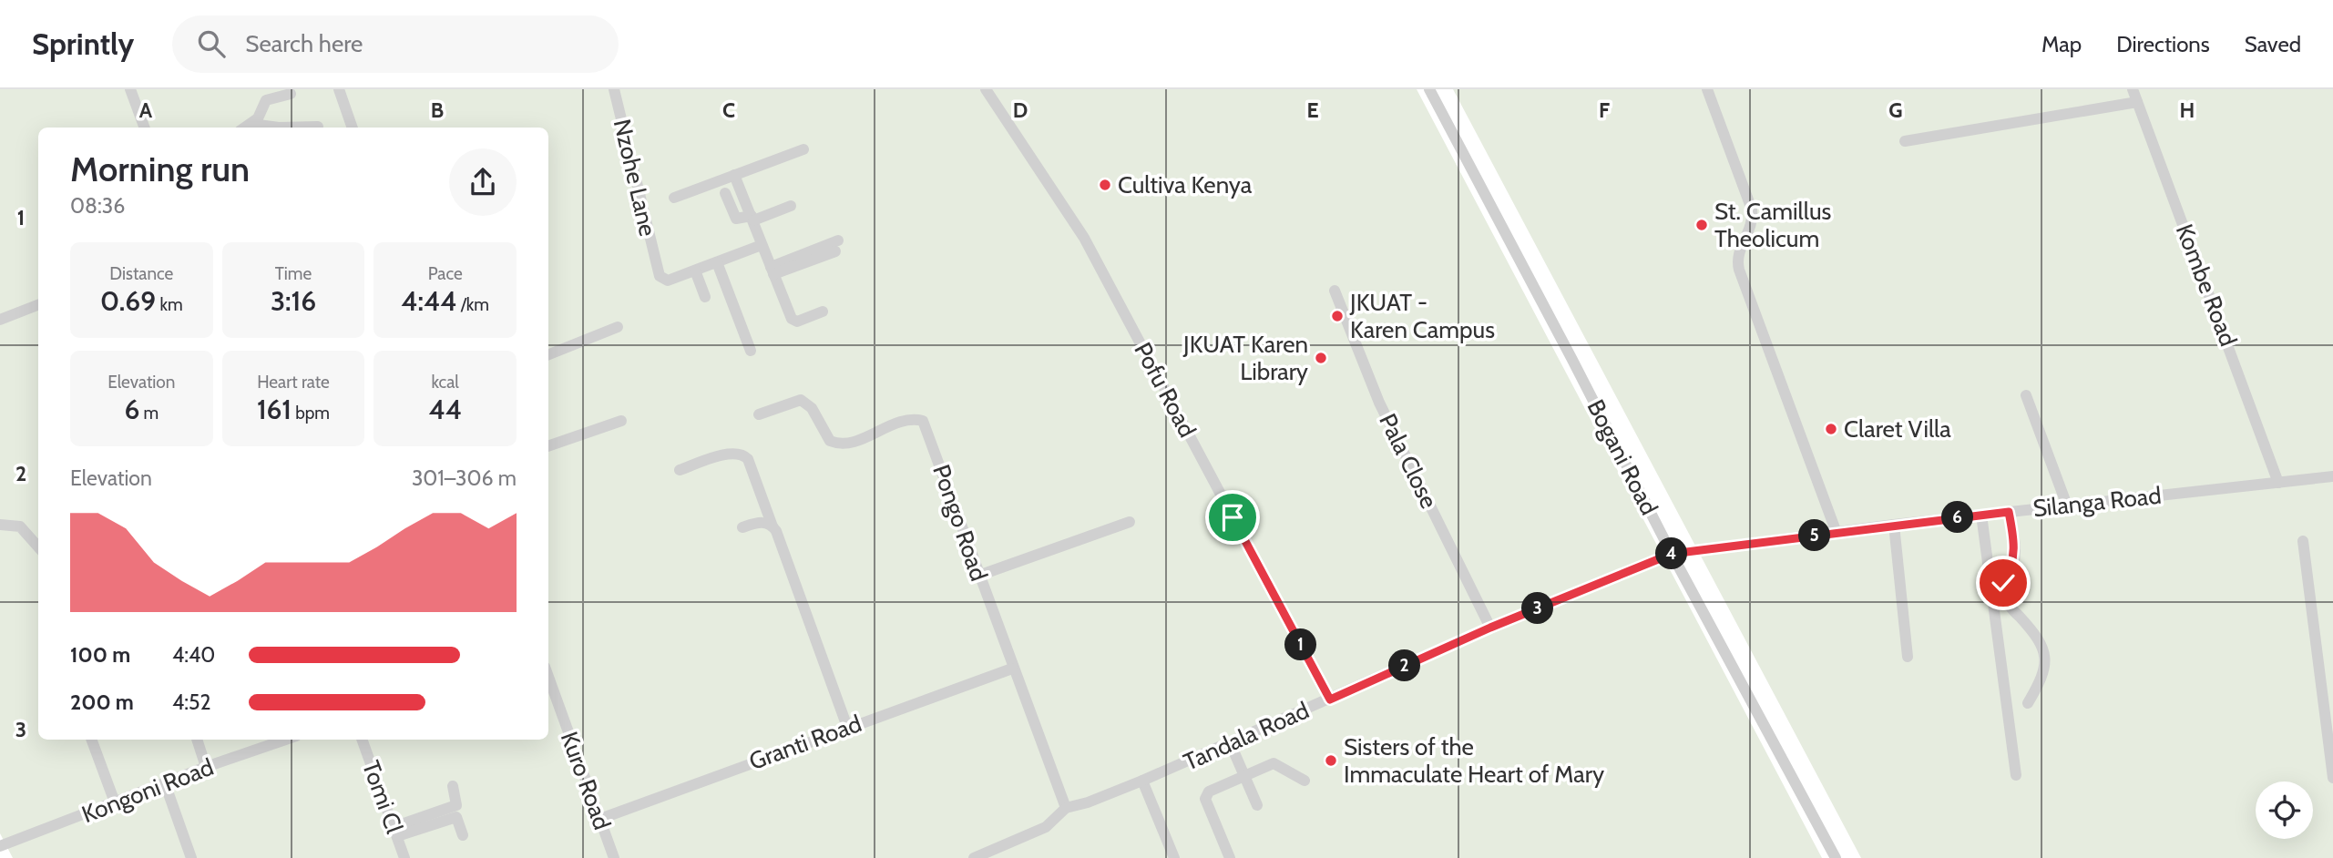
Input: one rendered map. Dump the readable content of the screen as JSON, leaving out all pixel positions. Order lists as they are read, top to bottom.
{
  "streets": {
    "street": [
      "Nzohe Lane",
      "Kombe Road",
      "Pofu Road",
      "Bogani Road",
      "Pala Close",
      "Silanga Road",
      "Pongo Road",
      "Tandala Road",
      "Granti Road",
      "Kuro Road",
      "Kongoni Road",
      "Tomi Cl"
    ]
  },
  "crossings": [
    ["Kombe Road", "Silanga Road"],
    ["Pofu Road", "Tandala Road"],
    ["Bogani Road", "Silanga Road"],
    ["Bogani Road", "Tandala Road"],
    ["Pala Close", "Tandala Road"],
    ["Silanga Road", "Tandala Road"],
    ["Pongo Road", "Tandala Road"],
    ["Pongo Road", "Granti Road"],
    ["Granti Road", "Kuro Road"]
  ],
  "places": [
    "Cultiva Kenya",
    "St. Camillus Theolicum",
    "JKUAT - Karen Campus",
    "JKUAT Karen Library",
    "Claret Villa",
    "Sisters of the Immaculate Heart of Mary"
  ],
  "page": {
    "header": "Sprintly",
    "search": "Search here",
    "nav": ["Map", "Directions", "Saved"],
    "heading": ["Morning run", "08:36"],
    "stats": [
      ["Distance", "0.69 km"],
      ["Time", "3:16"],
      ["Pace", "4:44 /km"],
      ["Elevation", "6 m"],
      ["Heart rate", "161 bpm"],
      ["kcal", "44"]
    ],
    "chart": ["Elevation", "301–306 m"],
    "pins": [
      "6",
      "5",
      "4",
      "3",
      "1",
      "2"
    ],
    "list": [
      {
        "name": "100 m",
        "note": "4:40"
      },
      {
        "name": "200 m",
        "note": "4:52"
      }
    ]
  },
  "grid": {
    "columns": [
      "A",
      "B",
      "C",
      "D",
      "E",
      "F",
      "G",
      "H"
    ],
    "rows": ["1", "2", "3"]
  }
}
